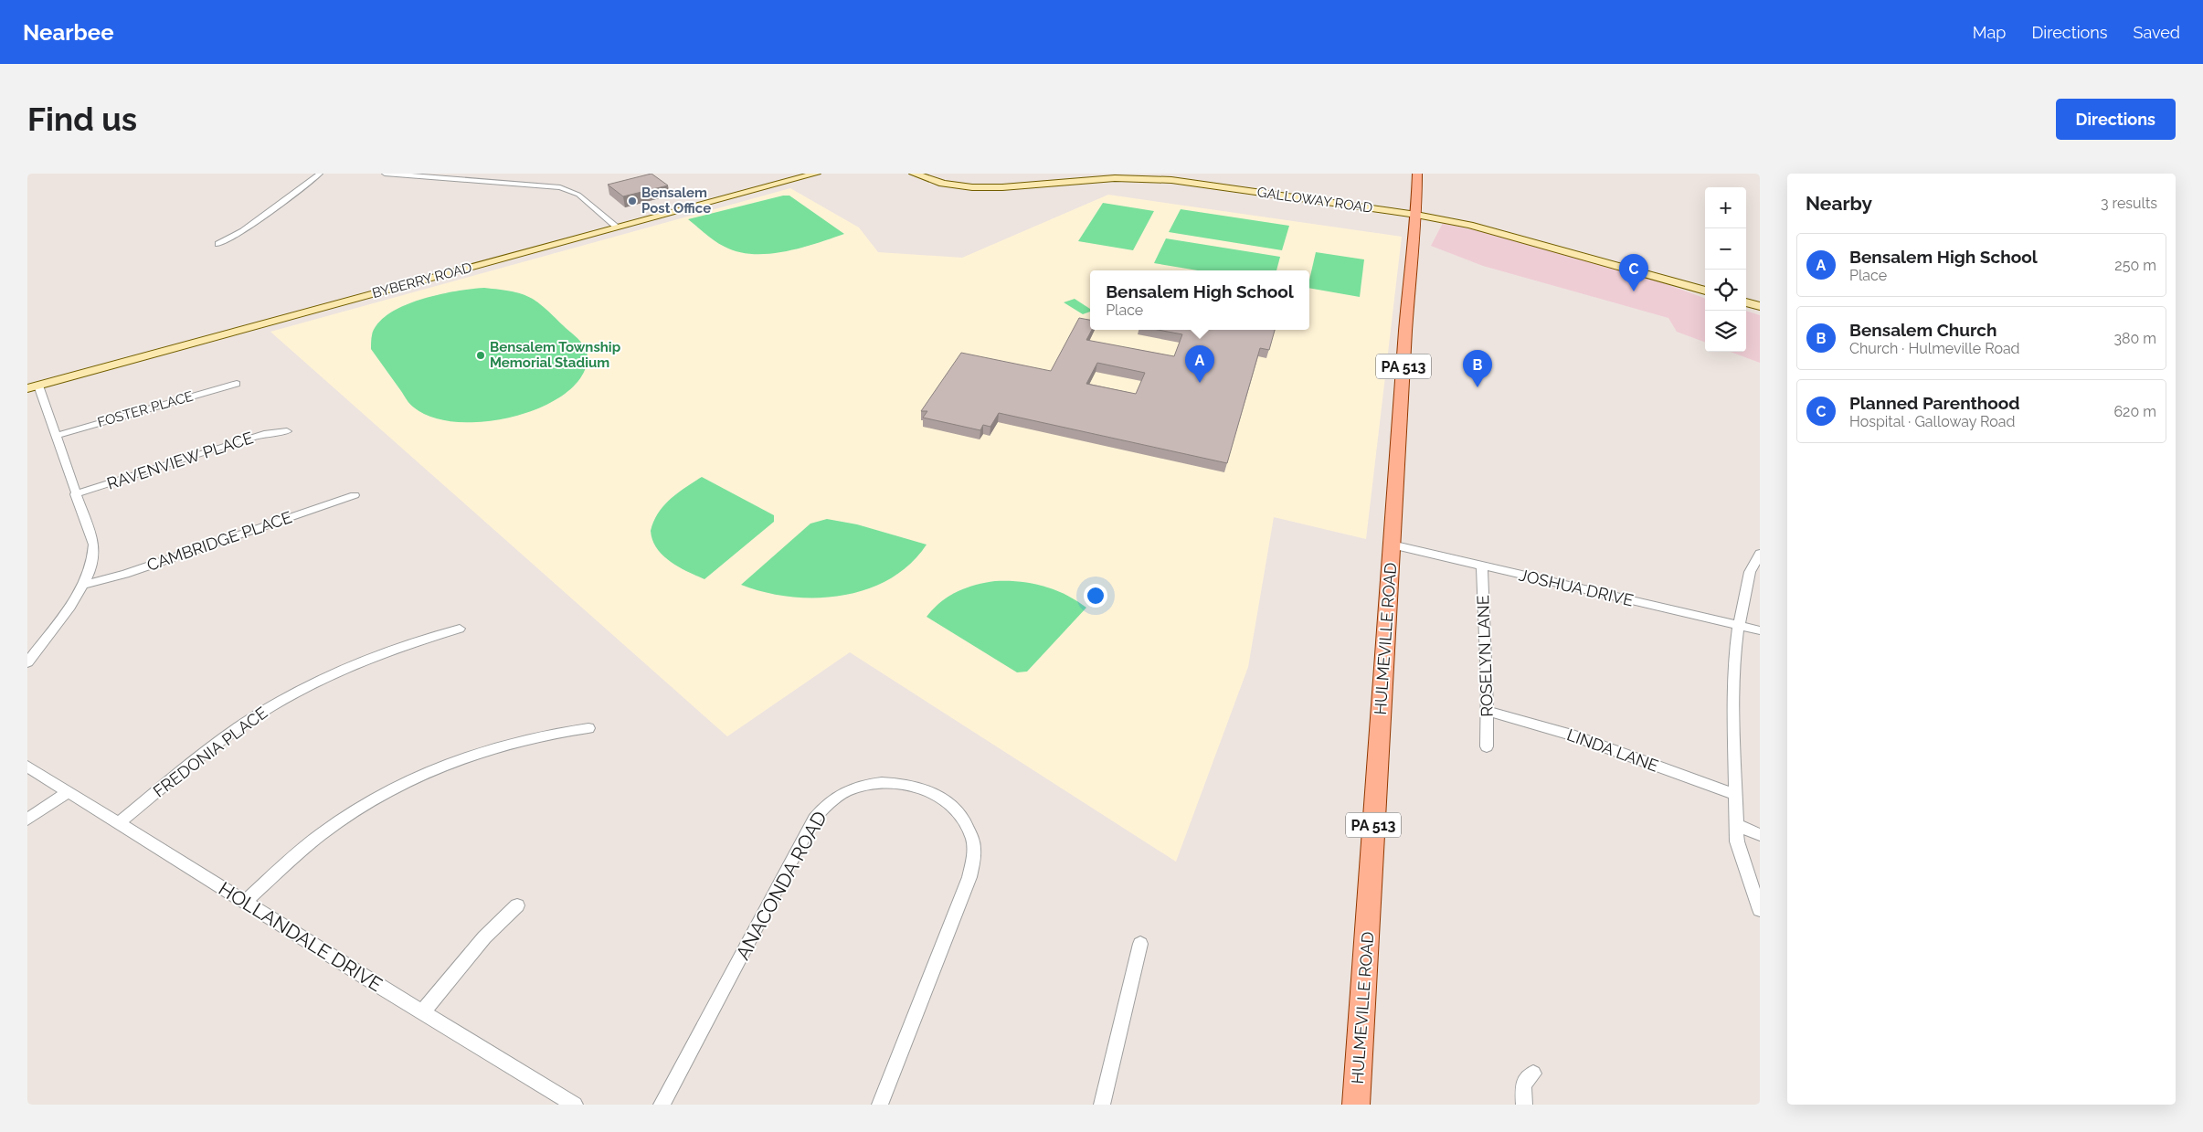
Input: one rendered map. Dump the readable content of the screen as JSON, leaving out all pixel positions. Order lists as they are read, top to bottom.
{
  "streets": {
    "main road": [
      "GALLOWAY ROAD",
      "BYBERRY ROAD",
      "PA 513",
      "HULMEVILLE ROAD"
    ],
    "street": [
      "FOSTER PLACE",
      "RAVENVIEW PLACE",
      "CAMBRIDGE PLACE",
      "JOSHUA DRIVE",
      "ROSELYN LANE",
      "LINDA LANE",
      "FREDONIA PLACE",
      "ANACONDA ROAD",
      "HOLLANDALE DRIVE"
    ]
  },
  "crossings": [
    ["GALLOWAY ROAD", "HULMEVILLE ROAD"],
    ["JOSHUA DRIVE", "HULMEVILLE ROAD"],
    ["JOSHUA DRIVE", "ROSELYN LANE"],
    ["ROSELYN LANE", "LINDA LANE"],
    ["FREDONIA PLACE", "HOLLANDALE DRIVE"]
  ],
  "places": ["Bensalem Post Office", "Bensalem Township Memorial Stadium"],
  "page": {
    "header": "Nearbee",
    "nav": ["Map", "Directions", "Saved"],
    "buttons": "Directions",
    "title": "Find us",
    "heading": ["Nearby", "3 results"],
    "map_buttons": ["+", "−"],
    "list": [
      {
        "mark": "A",
        "name": "Bensalem High School",
        "note": "Place",
        "value": "250 m"
      },
      {
        "mark": "B",
        "name": "Bensalem Church",
        "note": "Church · Hulmeville Road",
        "value": "380 m"
      },
      {
        "mark": "C",
        "name": "Planned Parenthood",
        "note": "Hospital · Galloway Road",
        "value": "620 m"
      }
    ],
    "pins": ["C", "A", "B"],
    "popup": ["Bensalem High School", "Place"]
  }
}
